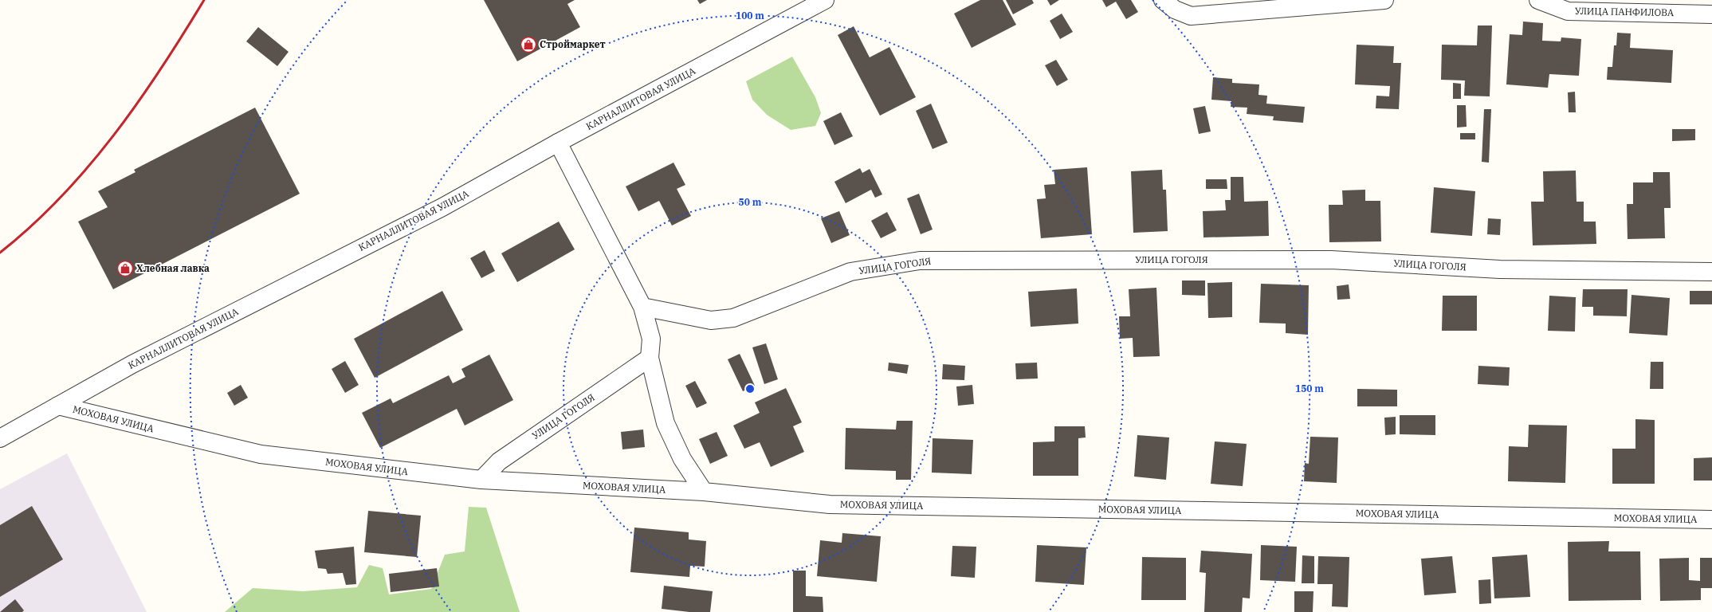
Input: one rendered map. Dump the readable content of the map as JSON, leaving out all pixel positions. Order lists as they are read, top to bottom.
{
  "streets": {
    "street": [
      "УЛИЦА ПАНФИЛОВА",
      "КАРНАЛЛИТОВАЯ УЛИЦА",
      "УЛИЦА ГОГОЛЯ",
      "МОХОВАЯ УЛИЦА"
    ]
  },
  "crossings": [
    ["КАРНАЛЛИТОВАЯ УЛИЦА", "МОХОВАЯ УЛИЦА"],
    ["УЛИЦА ГОГОЛЯ", "МОХОВАЯ УЛИЦА"]
  ],
  "places": {
    "shop": ["Строймаркет", "Хлебная лавка"]
  },
  "rings": ["100 m", "50 m", "150 m"]
}
